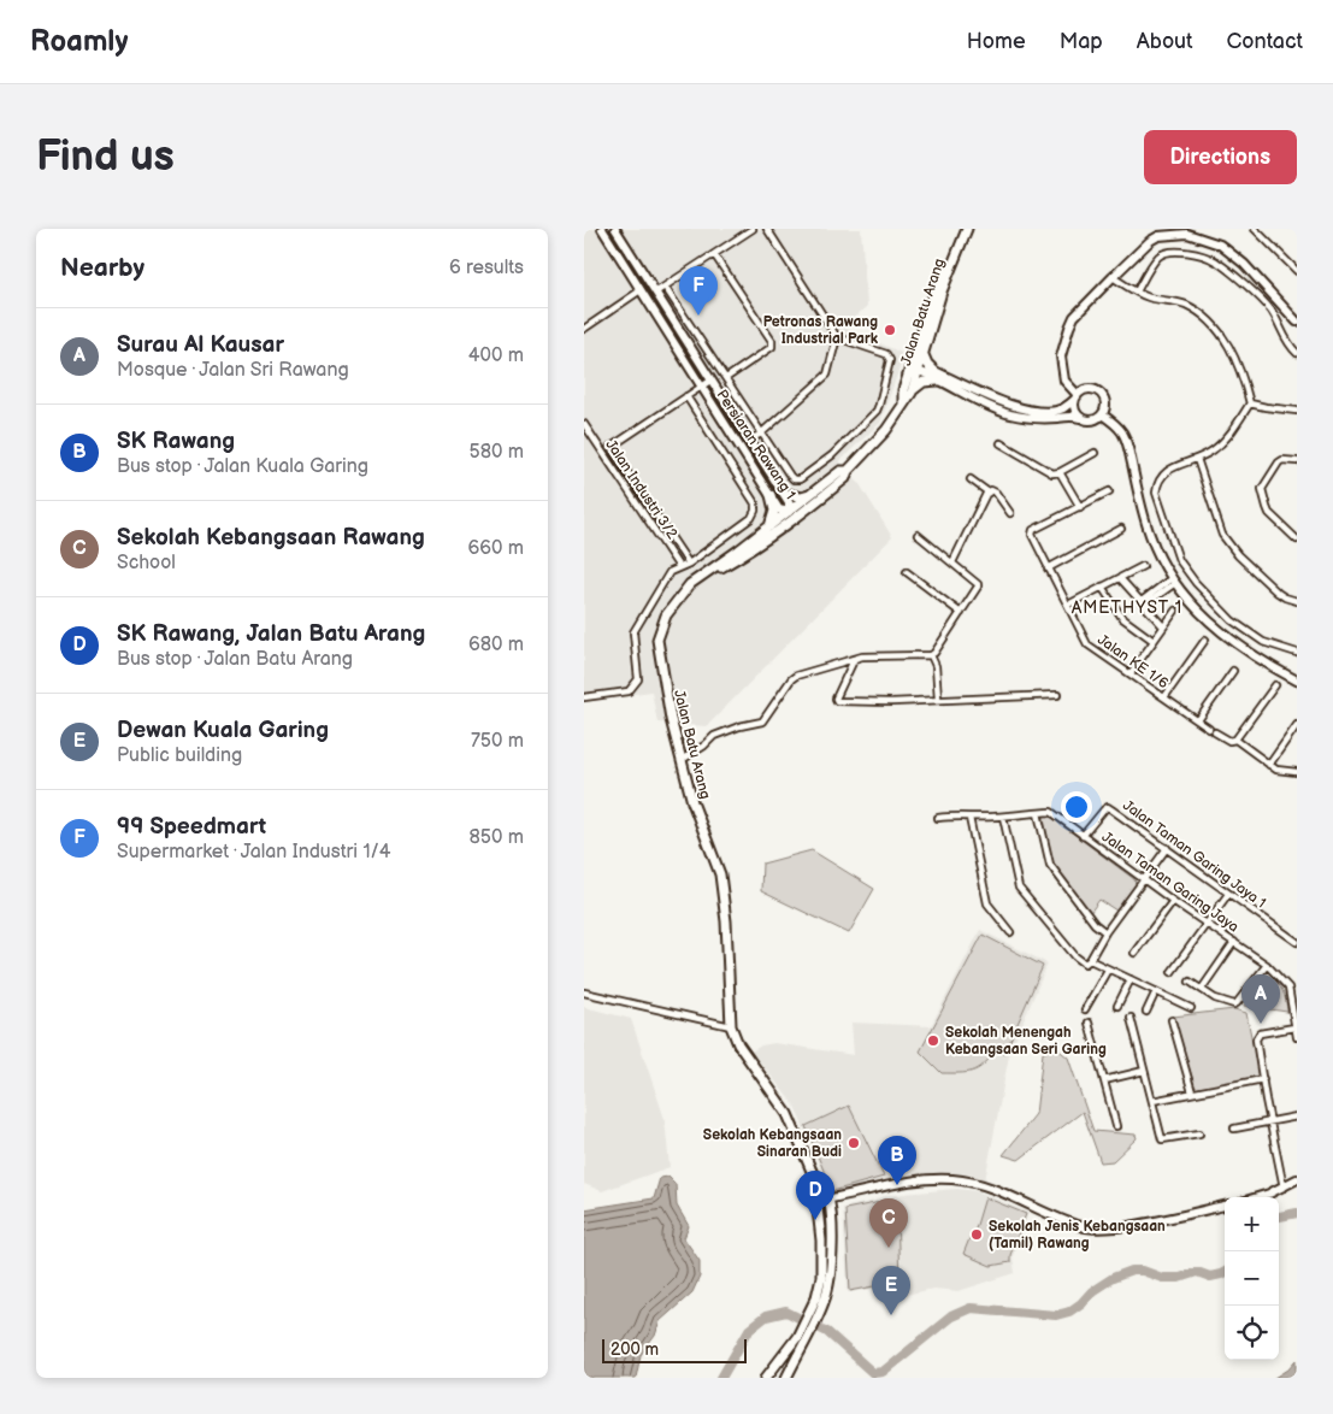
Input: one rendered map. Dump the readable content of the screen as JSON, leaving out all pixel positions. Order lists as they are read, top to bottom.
{
  "streets": {
    "main road": ["Jalan Batu Arang"],
    "street": [
      "Persiaran Rawang 1",
      "Jalan Industri 3/2",
      "Jalan KE 1/6",
      "Jalan Taman Garing Jaya 1",
      "Jalan Taman Garing Jaya"
    ]
  },
  "crossings": [
    ["Jalan Batu Arang", "Persiaran Rawang 1"],
    ["Jalan Taman Garing Jaya 1", "Jalan Taman Garing Jaya"]
  ],
  "districts": ["AMETHYST 1"],
  "places": [
    "Petronas Rawang Industrial Park",
    "Sekolah Menengah Kebangsaan Seri Garing",
    "Sekolah Kebangsaan Sinaran Budi",
    "Sekolah Jenis Kebangsaan (Tamil) Rawang"
  ],
  "scale_bar": "200 m",
  "page": {
    "header": "Roamly",
    "nav": [
      "Home",
      "Map",
      "About",
      "Contact"
    ],
    "buttons": "Directions",
    "title": "Find us",
    "heading": ["Nearby", "6 results"],
    "pins": [
      "F",
      "A",
      "B",
      "D",
      "C",
      "E"
    ],
    "list": [
      {
        "mark": "A",
        "name": "Surau Al Kausar",
        "note": "Mosque · Jalan Sri Rawang",
        "value": "400 m"
      },
      {
        "mark": "B",
        "name": "SK Rawang",
        "note": "Bus stop · Jalan Kuala Garing",
        "value": "580 m"
      },
      {
        "mark": "C",
        "name": "Sekolah Kebangsaan Rawang",
        "note": "School",
        "value": "660 m"
      },
      {
        "mark": "D",
        "name": "SK Rawang, Jalan Batu Arang",
        "note": "Bus stop · Jalan Batu Arang",
        "value": "680 m"
      },
      {
        "mark": "E",
        "name": "Dewan Kuala Garing",
        "note": "Public building",
        "value": "750 m"
      },
      {
        "mark": "F",
        "name": "99 Speedmart",
        "note": "Supermarket · Jalan Industri 1/4",
        "value": "850 m"
      }
    ],
    "map_buttons": ["+", "−"],
    "scale": "200 m"
  }
}
